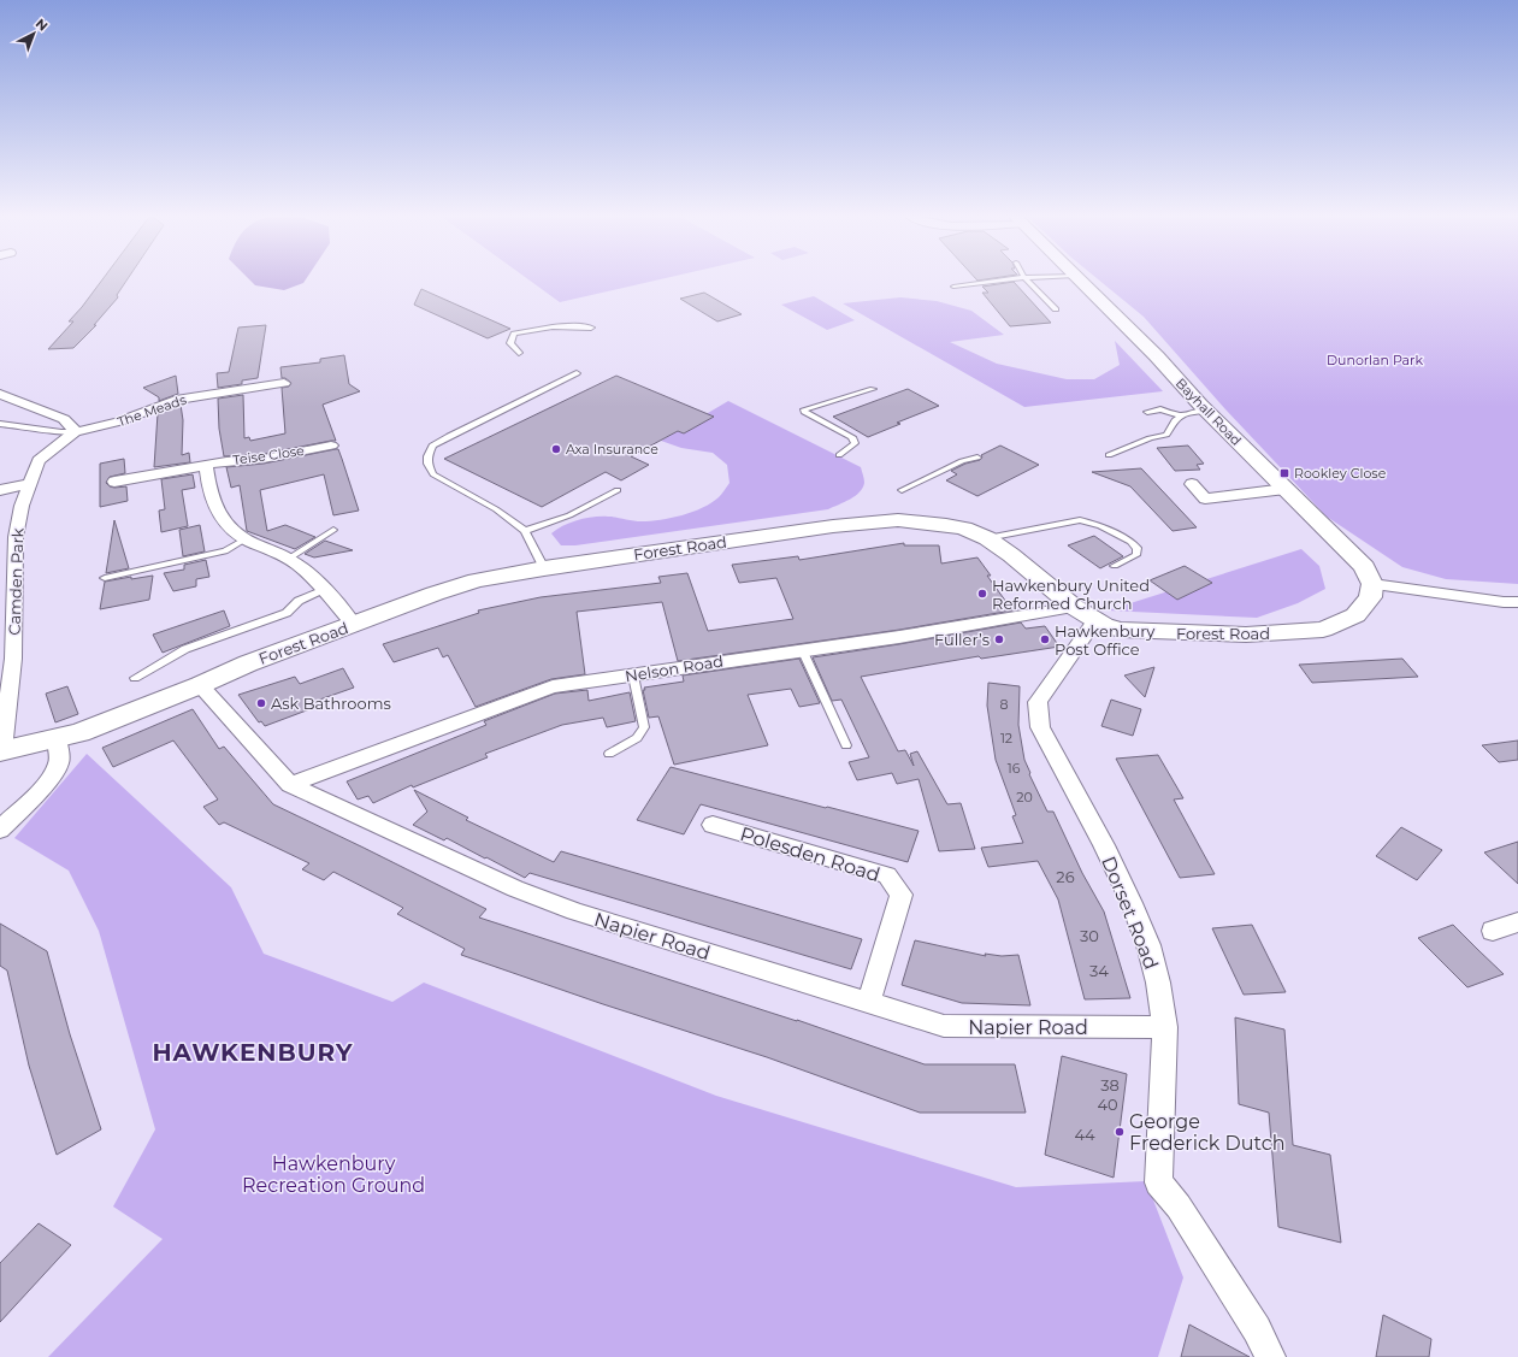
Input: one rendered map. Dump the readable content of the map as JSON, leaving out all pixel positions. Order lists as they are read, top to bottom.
{
  "streets": {
    "street": [
      "The Meads",
      "Bayhall Road",
      "Teise Close",
      "Forest Road",
      "Camden Park",
      "Nelson Road",
      "Polesden Road",
      "Dorset Road",
      "Napier Road"
    ]
  },
  "crossings": [
    ["The Meads", "Camden Park"],
    ["Bayhall Road", "Forest Road"],
    ["Forest Road", "Camden Park"],
    ["Forest Road", "Nelson Road"],
    ["Forest Road", "Dorset Road"],
    ["Forest Road", "Napier Road"],
    ["Nelson Road", "Napier Road"],
    ["Polesden Road", "Napier Road"],
    ["Dorset Road", "Napier Road"]
  ],
  "districts": ["HAWKENBURY"],
  "parks": ["Dunorlan Park", "Hawkenbury Recreation Ground"],
  "places": {
    "other": [
      "Axa Insurance",
      "Hawkenbury United Reformed Church",
      "Fuller’s",
      "Hawkenbury Post Office",
      "Ask Bathrooms",
      "George Frederick Dutch"
    ],
    "transit": ["Rookley Close"]
  },
  "house_numbers": [
    "8",
    "12",
    "16",
    "20",
    "26",
    "30",
    "34",
    "38",
    "40",
    "44"
  ],
  "north": "top right"
}
